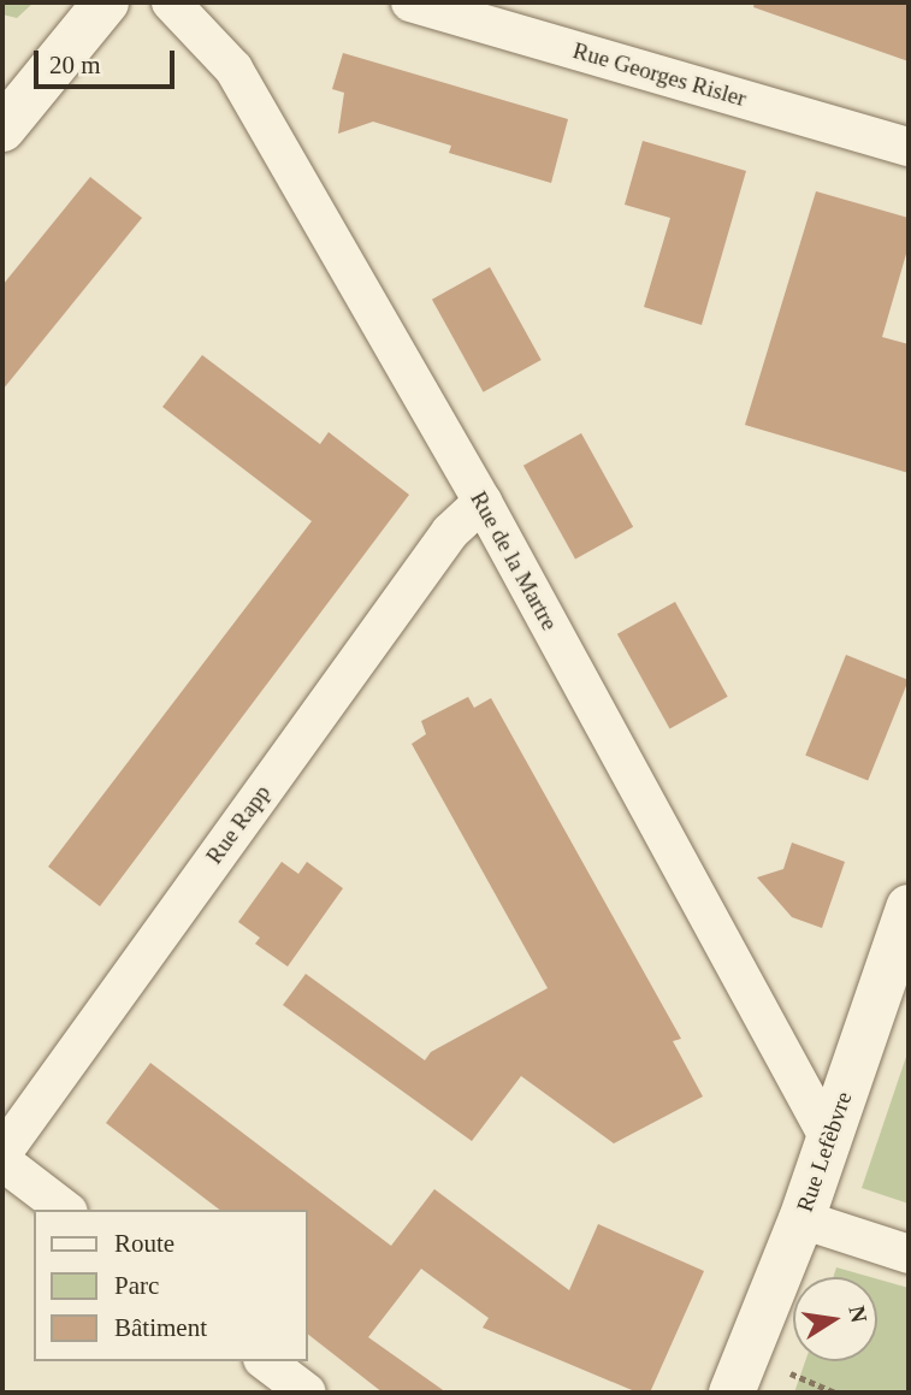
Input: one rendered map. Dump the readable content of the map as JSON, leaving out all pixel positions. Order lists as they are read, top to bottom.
{
  "streets": {
    "main road": ["Rue Lefèbvre"],
    "street": ["Rue Georges Risler", "Rue de la Martre", "Rue Rapp"]
  },
  "crossings": [
    ["Rue de la Martre", "Rue Rapp"],
    ["Rue de la Martre", "Rue Lefèbvre"]
  ],
  "legend": ["Route", "Parc", "Bâtiment"],
  "scale_bar": "20 m",
  "north": "right"
}
